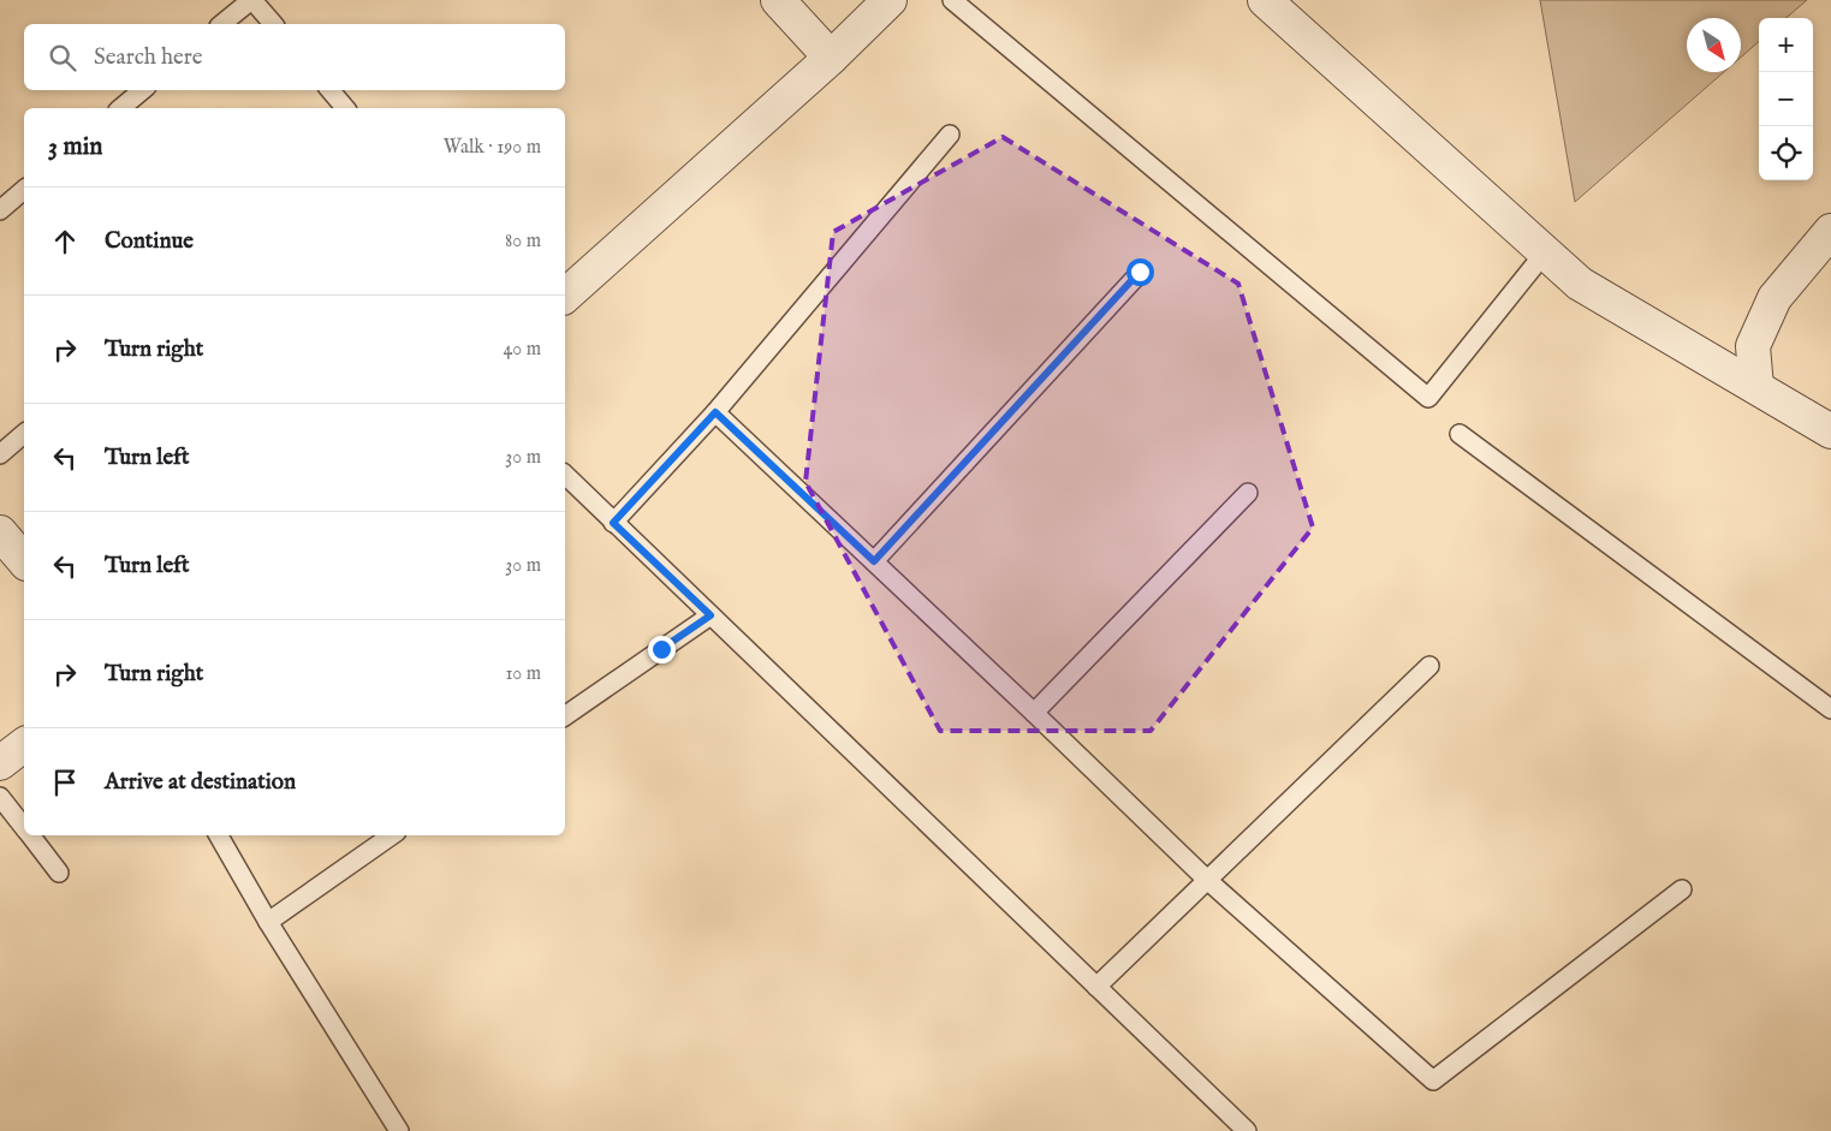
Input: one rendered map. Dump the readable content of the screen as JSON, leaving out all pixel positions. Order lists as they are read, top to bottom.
{
  "north": "bottom right",
  "page": {
    "map_buttons": ["+", "−"],
    "search": "Search here",
    "heading": ["3 min", "Walk · 190 m"],
    "list": [
      ["Continue", "80 m"],
      ["Turn right", "40 m"],
      ["Turn left", "30 m"],
      ["Turn left", "30 m"],
      ["Turn right", "10 m"],
      "Arrive at destination"
    ]
  }
}
